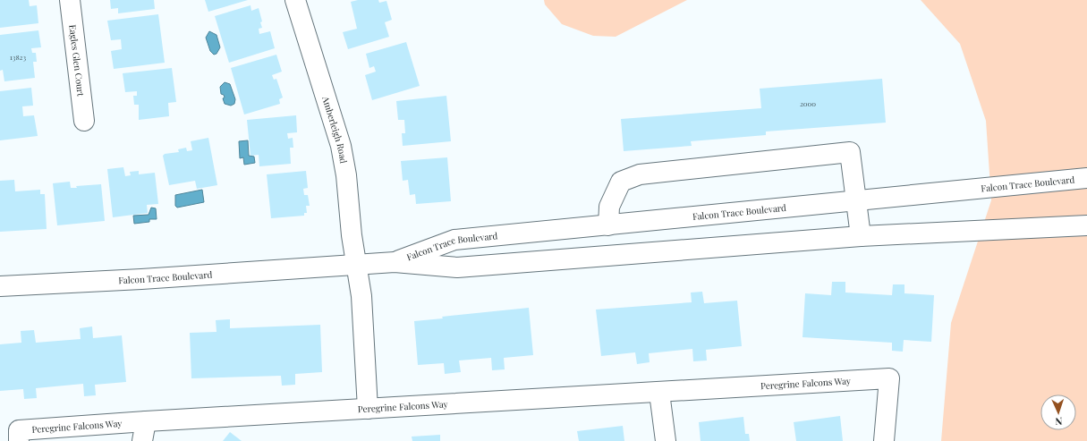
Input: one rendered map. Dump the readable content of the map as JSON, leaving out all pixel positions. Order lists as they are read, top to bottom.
{
  "streets": {
    "street": [
      "Eagles Glen Court",
      "Amberleigh Road",
      "Falcon Trace Boulevard",
      "Peregrine Falcons Way"
    ]
  },
  "crossings": [
    ["Amberleigh Road", "Falcon Trace Boulevard"],
    ["Amberleigh Road", "Peregrine Falcons Way"]
  ],
  "house_numbers": ["13823", "2000"],
  "north": "bottom"
}
